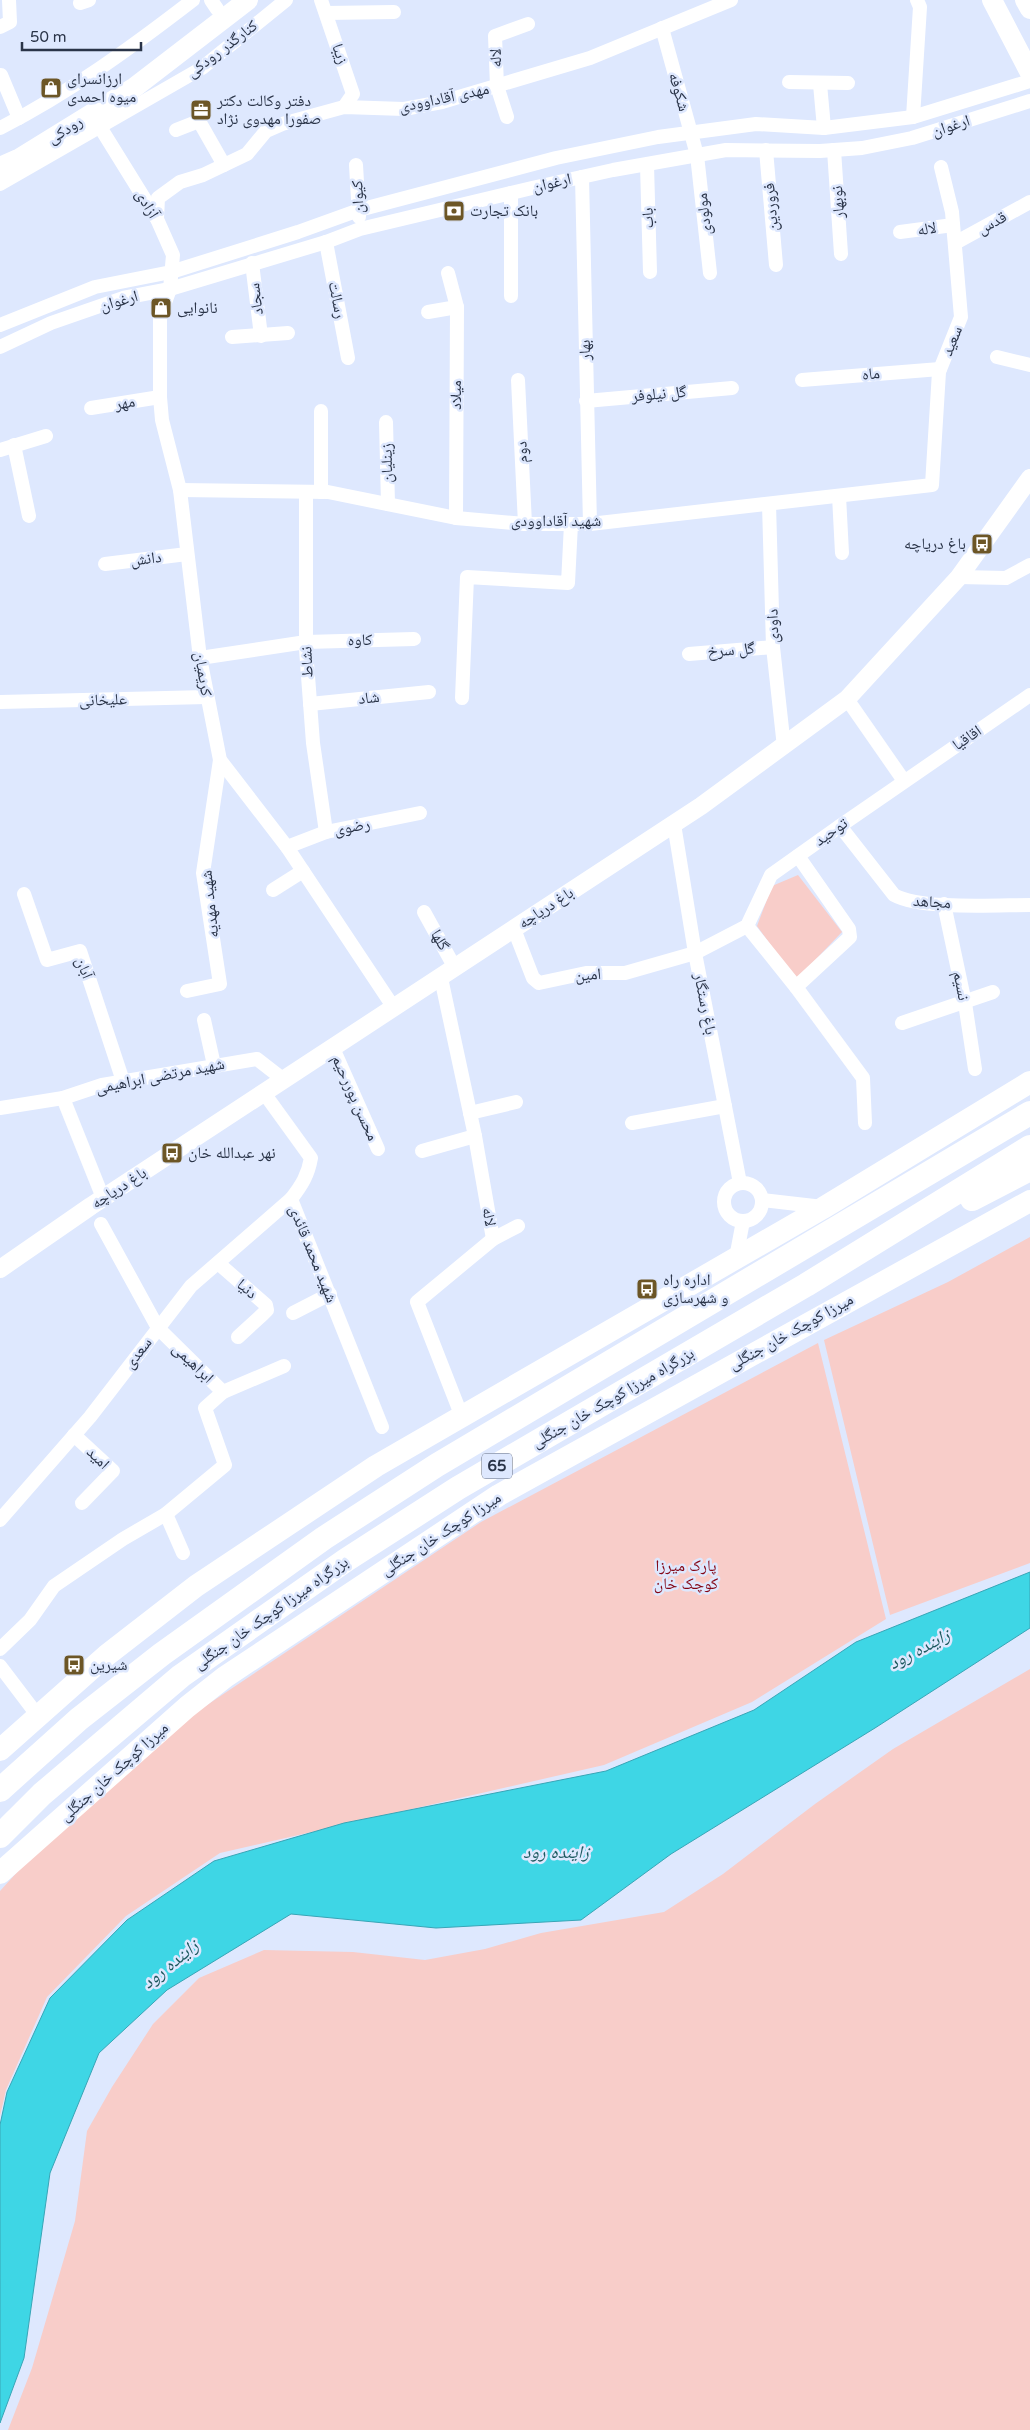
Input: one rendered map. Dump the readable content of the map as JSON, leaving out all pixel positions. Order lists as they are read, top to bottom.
{
  "streets": {
    "highway": ["بزرگراه میرزا کوچک خان جنگلی", "65"],
    "main road": ["رودکی", "میرزا کوچک خان جنگلی"],
    "street": [
      "کنارگذر رودکی",
      "زیبا",
      "لاله",
      "شکوفه",
      "مهدی آقاداوودی",
      "ارغوان",
      "کیوان",
      "نوبهار",
      "آزادی",
      "فروردین",
      "مولودی",
      "باب",
      "قدس",
      "سجاد",
      "رسالت",
      "سعید",
      "بهار",
      "ماه",
      "گل نیلوفر",
      "میلاد",
      "مهر",
      "دوم",
      "زینلیان",
      "شهید آقاداوودی",
      "دانش",
      "داودی",
      "کاوه",
      "گل سرخ",
      "نشاط",
      "کریمیان",
      "شاد",
      "علیخانی",
      "اقاقیا",
      "رضوی",
      "توحید",
      "مجاهد",
      "شهید مهدیه",
      "باغ دریاچه",
      "گلها",
      "آبان",
      "امین",
      "نسیم",
      "باغ رستگار",
      "شهید مرتضی ابراهیمی",
      "محسن پوررحیم",
      "شهید محمد قائدی",
      "دنیا",
      "سعدی",
      "ابراهیمی",
      "امید"
    ]
  },
  "crossings": [
    ["کنارگذر رودکی", "آزادی"],
    ["زیبا", "مهدی آقاداوودی"],
    ["لاله", "مهدی آقاداوودی"],
    ["لاله", "سعید"],
    ["لاله", "باغ دریاچه"],
    ["لاله", "گلها"],
    ["شکوفه", "مهدی آقاداوودی"],
    ["شکوفه", "ارغوان"],
    ["شکوفه", "مولودی"],
    ["مهدی آقاداوودی", "آزادی"],
    ["ارغوان", "کیوان"],
    ["ارغوان", "نوبهار"],
    ["ارغوان", "آزادی"],
    ["ارغوان", "فروردین"],
    ["ارغوان", "مولودی"],
    ["ارغوان", "باب"],
    ["ارغوان", "سجاد"],
    ["ارغوان", "رسالت"],
    ["ارغوان", "بهار"],
    ["ارغوان", "کریمیان"],
    ["آزادی", "کریمیان"],
    ["قدس", "سعید"],
    ["سعید", "ماه"],
    ["سعید", "شهید آقاداوودی"],
    ["بهار", "گل نیلوفر"],
    ["بهار", "شهید آقاداوودی"],
    ["میلاد", "شهید آقاداوودی"],
    ["مهر", "کریمیان"],
    ["دوم", "شهید آقاداوودی"],
    ["زینلیان", "شهید آقاداوودی"],
    ["شهید آقاداوودی", "داودی"],
    ["شهید آقاداوودی", "نشاط"],
    ["شهید آقاداوودی", "کریمیان"],
    ["دانش", "کریمیان"],
    ["داودی", "گل سرخ"],
    ["داودی", "باغ دریاچه"],
    ["کاوه", "نشاط"],
    ["کاوه", "کریمیان"],
    ["نشاط", "شاد"],
    ["نشاط", "رضوی"],
    ["کریمیان", "علیخانی"],
    ["کریمیان", "رضوی"],
    ["کریمیان", "شهید مهدیه"],
    ["کریمیان", "باغ دریاچه"],
    ["اقاقیا", "توحید"],
    ["توحید", "مجاهد"],
    ["مجاهد", "نسیم"],
    ["باغ دریاچه", "گلها"],
    ["باغ دریاچه", "امین"],
    ["باغ دریاچه", "باغ رستگار"],
    ["باغ دریاچه", "شهید مرتضی ابراهیمی"],
    ["باغ دریاچه", "محسن پوررحیم"],
    ["باغ دریاچه", "شهید محمد قائدی"],
    ["آبان", "شهید مرتضی ابراهیمی"],
    ["امین", "باغ رستگار"],
    ["شهید محمد قائدی", "سعدی"],
    ["دنیا", "سعدی"],
    ["سعدی", "ابراهیمی"],
    ["سعدی", "امید"]
  ],
  "water": ["زاینده رود"],
  "parks": ["پارک میرزا کوچک خان"],
  "places": {
    "shop": ["ارزانسرای میوه احمدی", "نانوایی"],
    "office": ["دفتر وکالت دکتر صفورا مهدوی نژاد"],
    "bank": ["بانک تجارت"],
    "bus stop": [
      "باغ دریاچه",
      "نهر عبدالله خان",
      "اداره راه و شهرسازی",
      "شیرین"
    ]
  },
  "scale_bar": "50 m"
}
